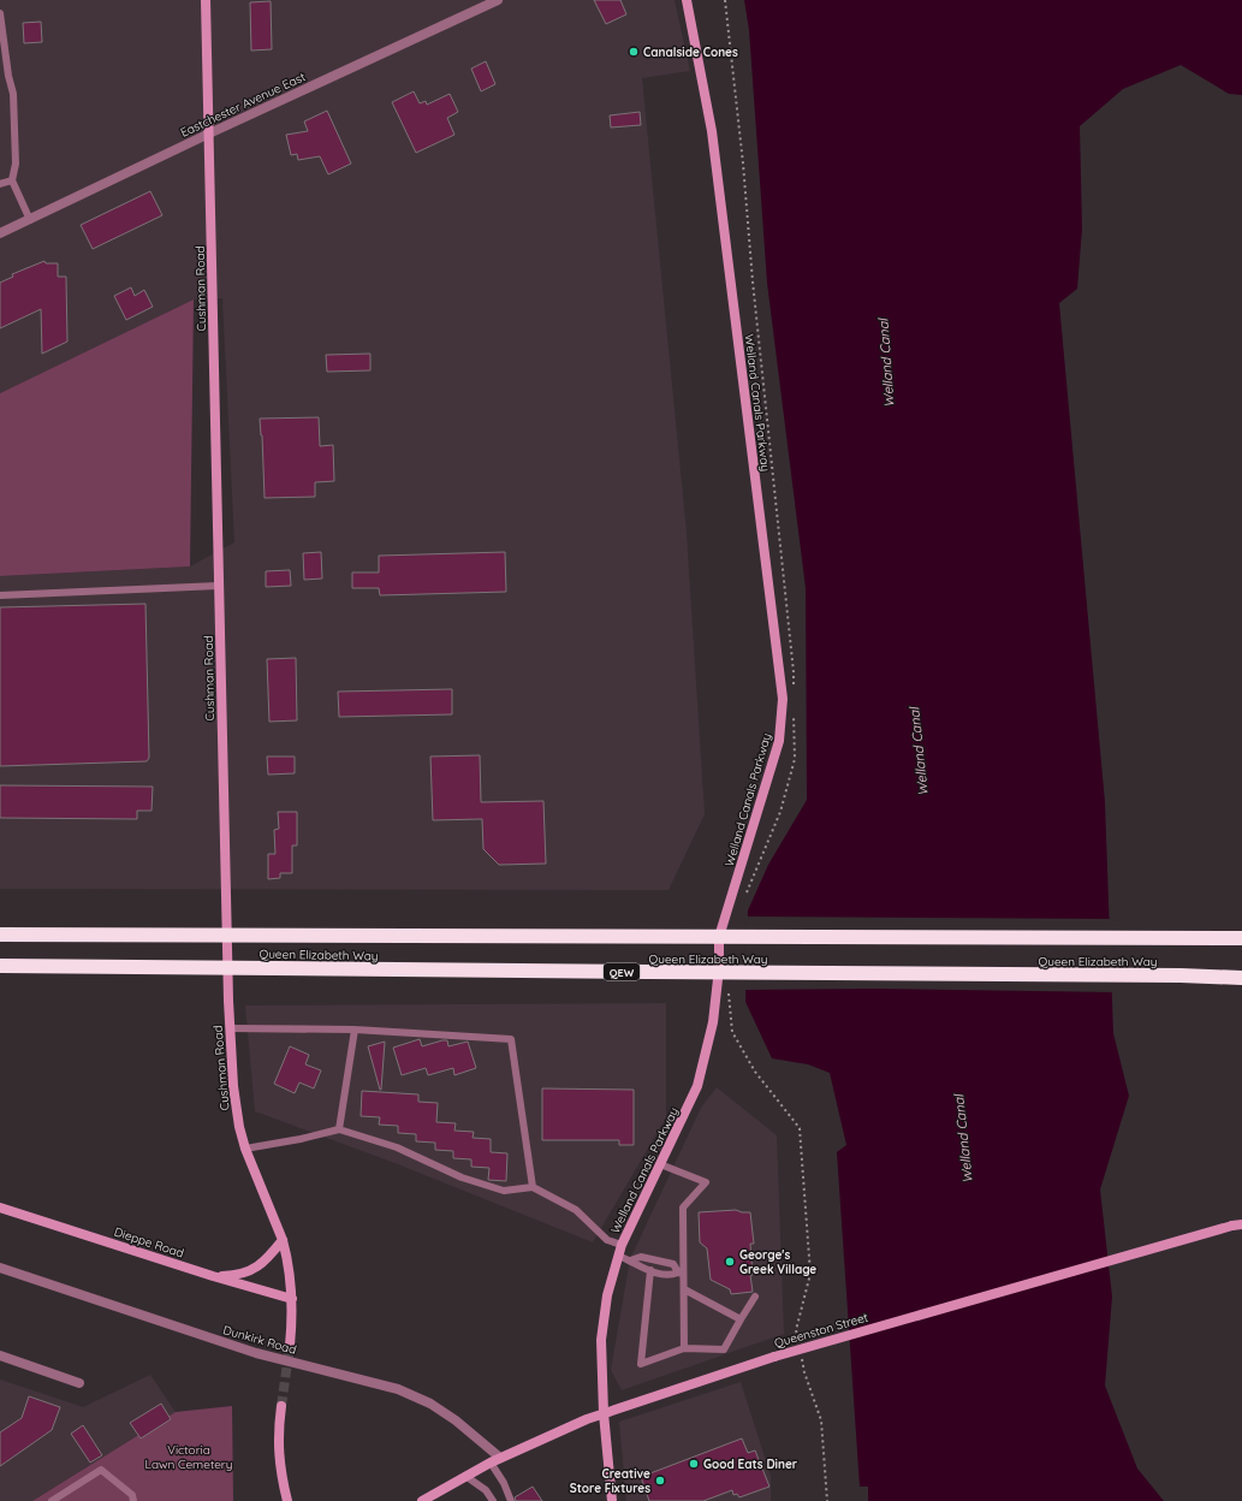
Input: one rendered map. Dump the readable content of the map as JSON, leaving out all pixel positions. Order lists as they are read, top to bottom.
{
  "streets": {
    "highway": ["Queen Elizabeth Way", "QEW"],
    "main road": [
      "Cushman Road",
      "Welland Canals Parkway",
      "Dieppe Road",
      "Queenston Street"
    ],
    "street": ["Eastchester Avenue East", "Dunkirk Road"]
  },
  "crossings": [
    ["Eastchester Avenue East", "Cushman Road"],
    ["Cushman Road", "Dieppe Road"],
    ["Welland Canals Parkway", "Queenston Street"],
    ["Queenston Street", "Dunkirk Road"]
  ],
  "water": ["Welland Canal"],
  "parks": ["Victoria Lawn Cemetery"],
  "places": [
    "Canalside Cones",
    "George's Greek Village",
    "Good Eats Diner",
    "Creative Store Fixtures"
  ]
}
